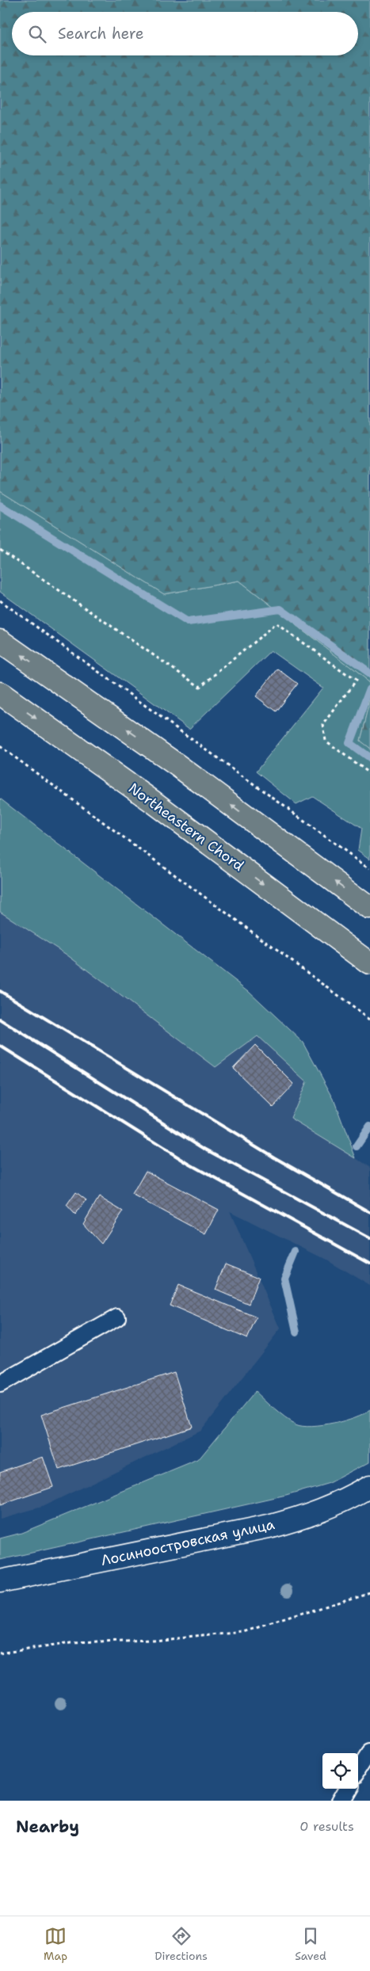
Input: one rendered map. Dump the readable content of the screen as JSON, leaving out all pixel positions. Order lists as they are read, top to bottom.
{
  "streets": {
    "main road": ["Northeastern Chord"],
    "street": ["Лосиноостровская улица"]
  },
  "page": {
    "search": "Search here",
    "heading": ["Nearby", "0 results"],
    "nav": ["Map", "Directions", "Saved"]
  }
}
